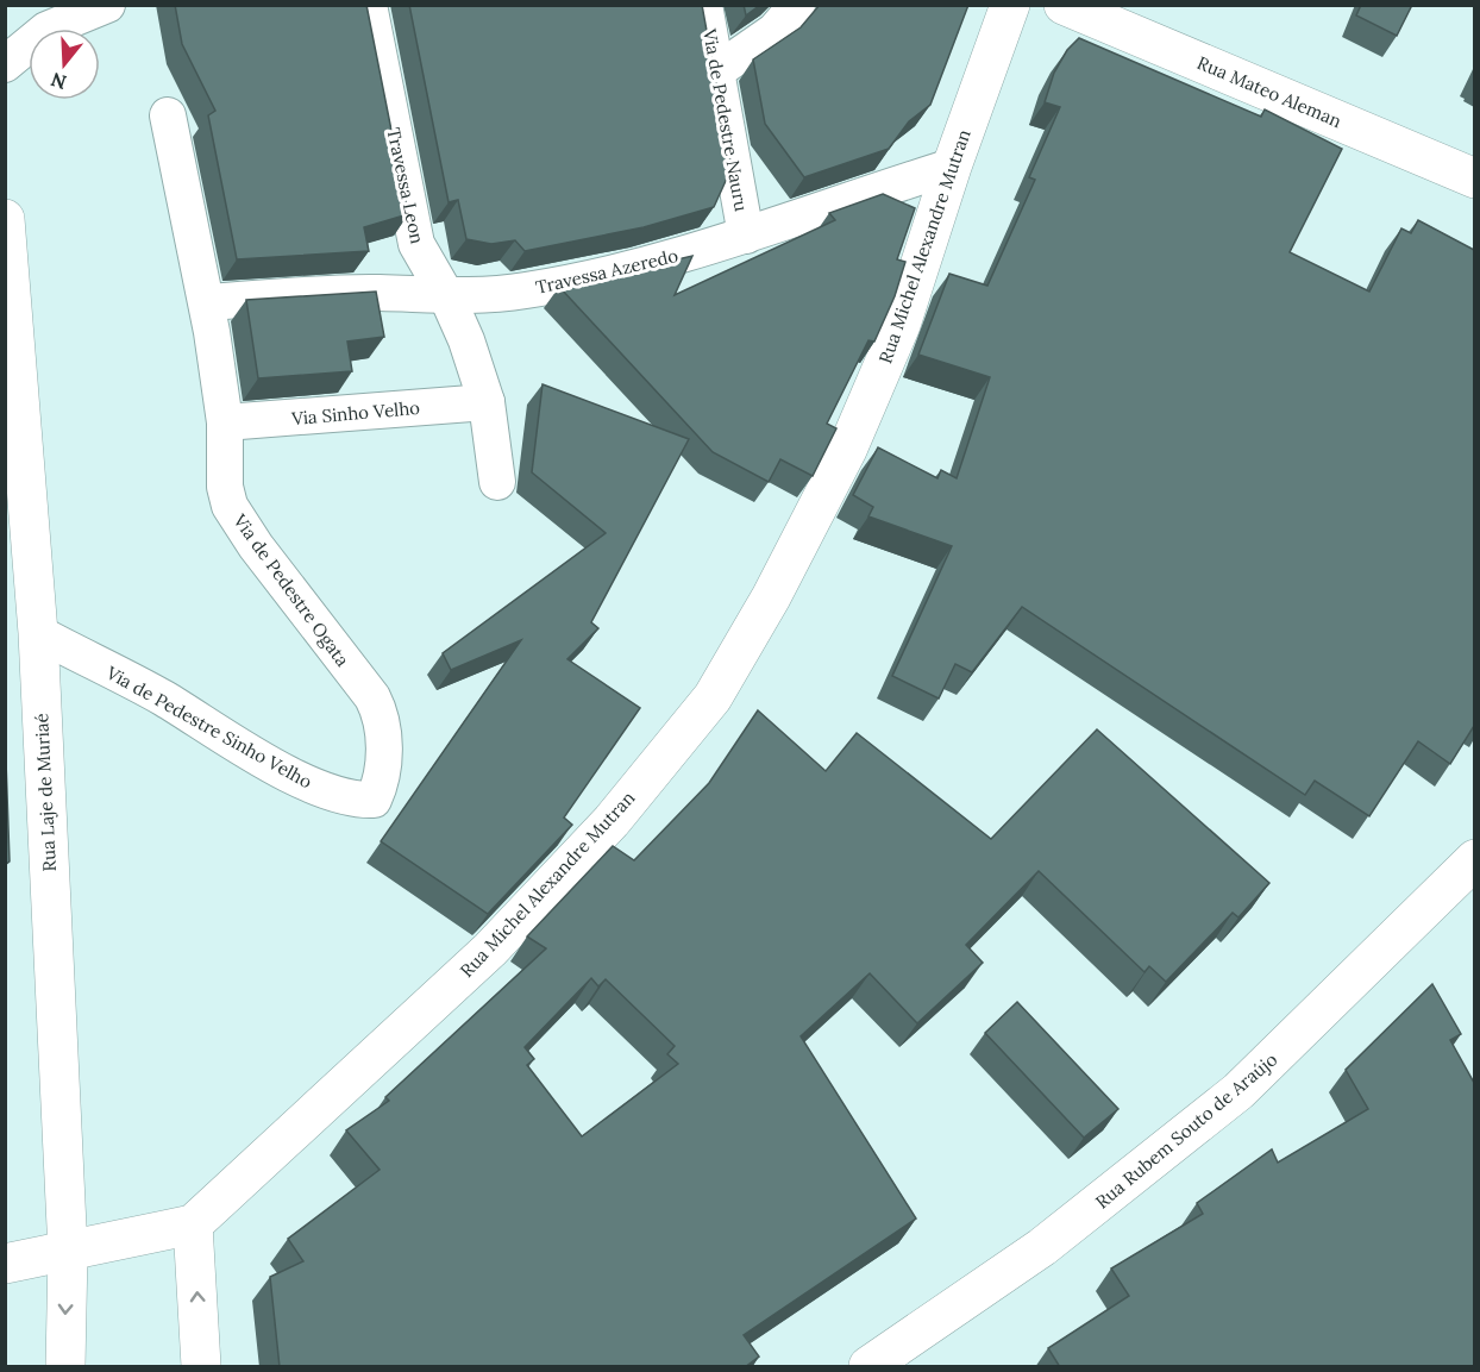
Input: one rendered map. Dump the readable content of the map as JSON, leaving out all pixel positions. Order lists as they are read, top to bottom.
{
  "streets": {
    "street": [
      "Rua Mateo Aleman",
      "Rua Michel Alexandre Mutran",
      "Rua Laje de Muriaé",
      "Rua Rubem Souto de Araújo"
    ],
    "lane": [
      "Via de Pedestre Nauru",
      "Travessa Leon",
      "Travessa Azeredo",
      "Via Sinho Velho",
      "Via de Pedestre Ogata",
      "Via de Pedestre Sinho Velho"
    ]
  },
  "crossings": [
    ["Via de Pedestre Nauru", "Travessa Azeredo"],
    ["Travessa Leon", "Travessa Azeredo"],
    ["Travessa Leon", "Via Sinho Velho"],
    ["Rua Michel Alexandre Mutran", "Travessa Azeredo"],
    ["Travessa Azeredo", "Via de Pedestre Ogata"],
    ["Via Sinho Velho", "Via de Pedestre Ogata"],
    ["Via de Pedestre Ogata", "Via de Pedestre Sinho Velho"],
    ["Via de Pedestre Sinho Velho", "Rua Laje de Muriaé"]
  ],
  "north": "bottom"
}
